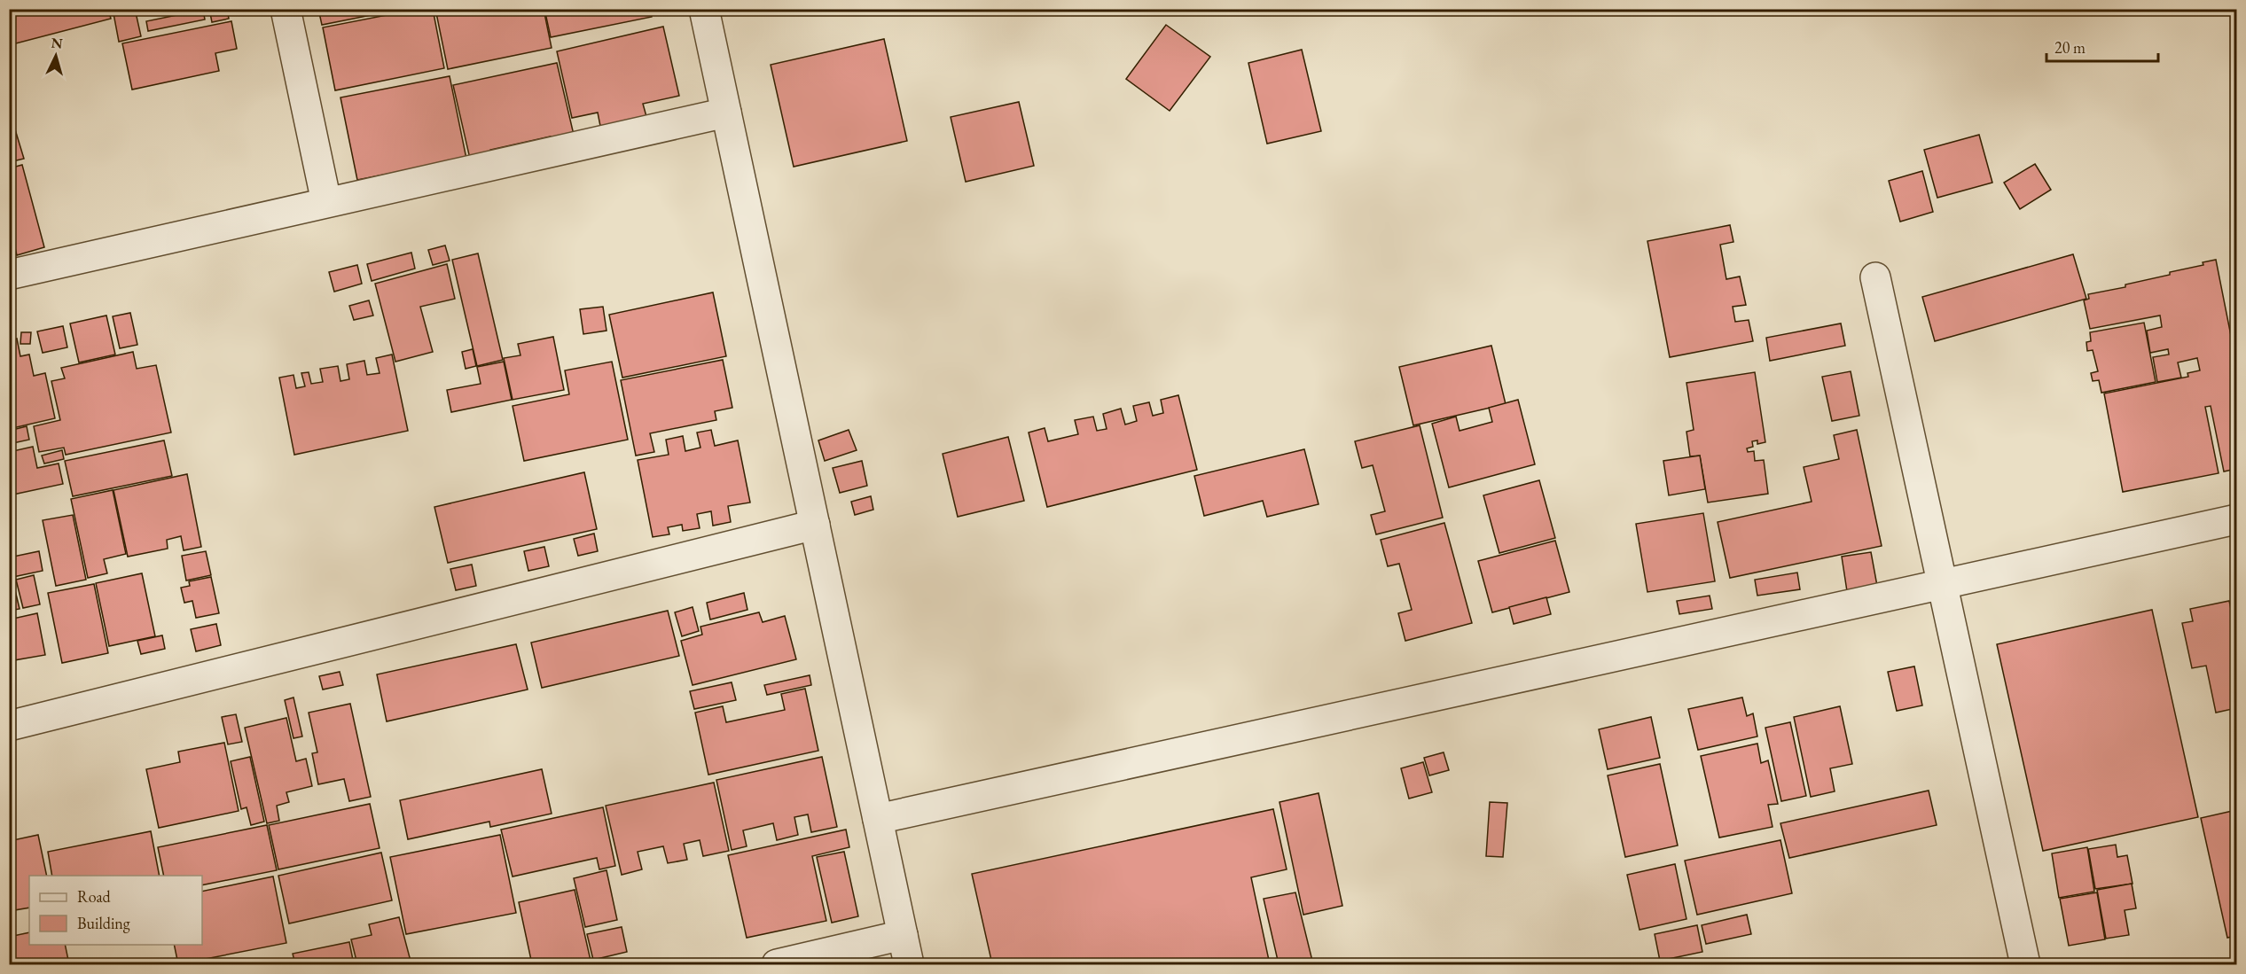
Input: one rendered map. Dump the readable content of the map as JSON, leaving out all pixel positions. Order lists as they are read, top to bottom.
{
  "legend": ["Road", "Building"],
  "scale_bar": "20 m",
  "north": "top"
}
